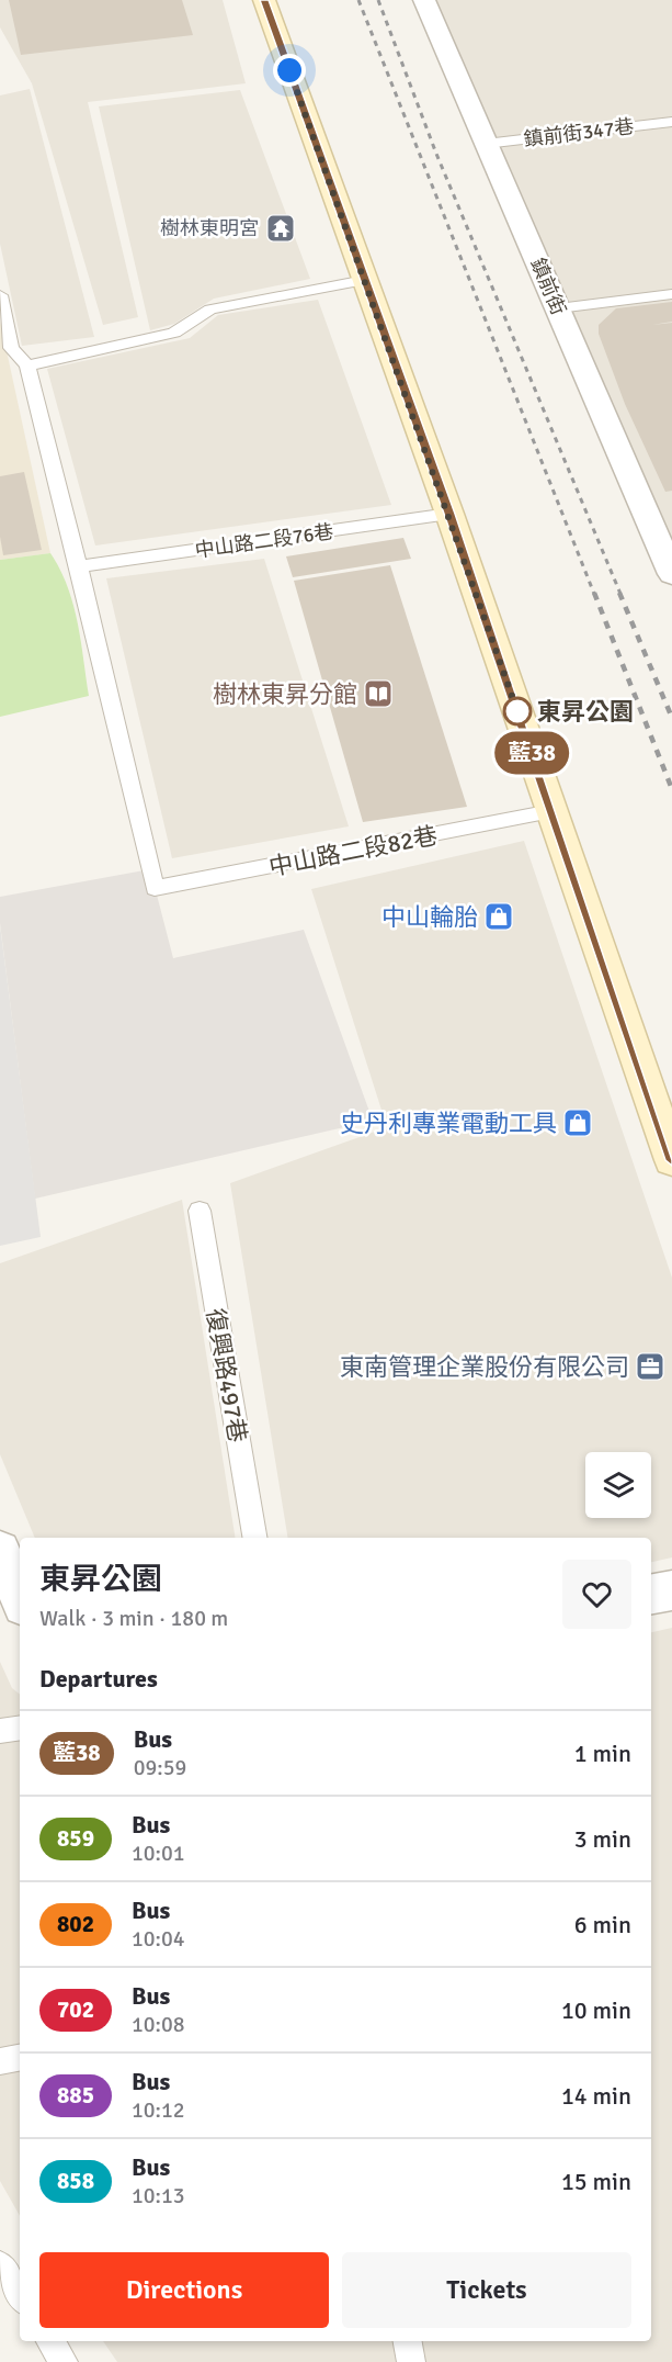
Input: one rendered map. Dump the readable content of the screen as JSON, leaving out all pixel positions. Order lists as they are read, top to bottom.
{
  "streets": {
    "street": ["鎮前街"],
    "lane": [
      "鎮前街347巷",
      "中山路二段76巷",
      "中山路二段82巷",
      "復興路497巷"
    ]
  },
  "crossings": [
    ["鎮前街347巷", "鎮前街"],
    ["中山路二段76巷", "中山路二段82巷"]
  ],
  "places": {
    "temple": ["樹林東明宮"],
    "library": ["樹林東昇分館"],
    "other": ["東昇公園"],
    "shop": ["中山輪胎", "史丹利專業電動工具"],
    "office": ["東南管理企業股份有限公司"]
  },
  "lines": ["bus line 藍38"],
  "page": {
    "on_map": "藍38",
    "heading": [
      ["東昇公園", "Walk · 3 min · 180 m"],
      "Departures"
    ],
    "list": [
      {
        "mark": "藍38",
        "name": "Bus",
        "note": "09:59",
        "value": "1 min"
      },
      {
        "mark": "859",
        "name": "Bus",
        "note": "10:01",
        "value": "3 min"
      },
      {
        "mark": "802",
        "name": "Bus",
        "note": "10:04",
        "value": "6 min"
      },
      {
        "mark": "702",
        "name": "Bus",
        "note": "10:08",
        "value": "10 min"
      },
      {
        "mark": "885",
        "name": "Bus",
        "note": "10:12",
        "value": "14 min"
      },
      {
        "mark": "858",
        "name": "Bus",
        "note": "10:13",
        "value": "15 min"
      }
    ],
    "buttons": ["Directions", "Tickets"]
  }
}
